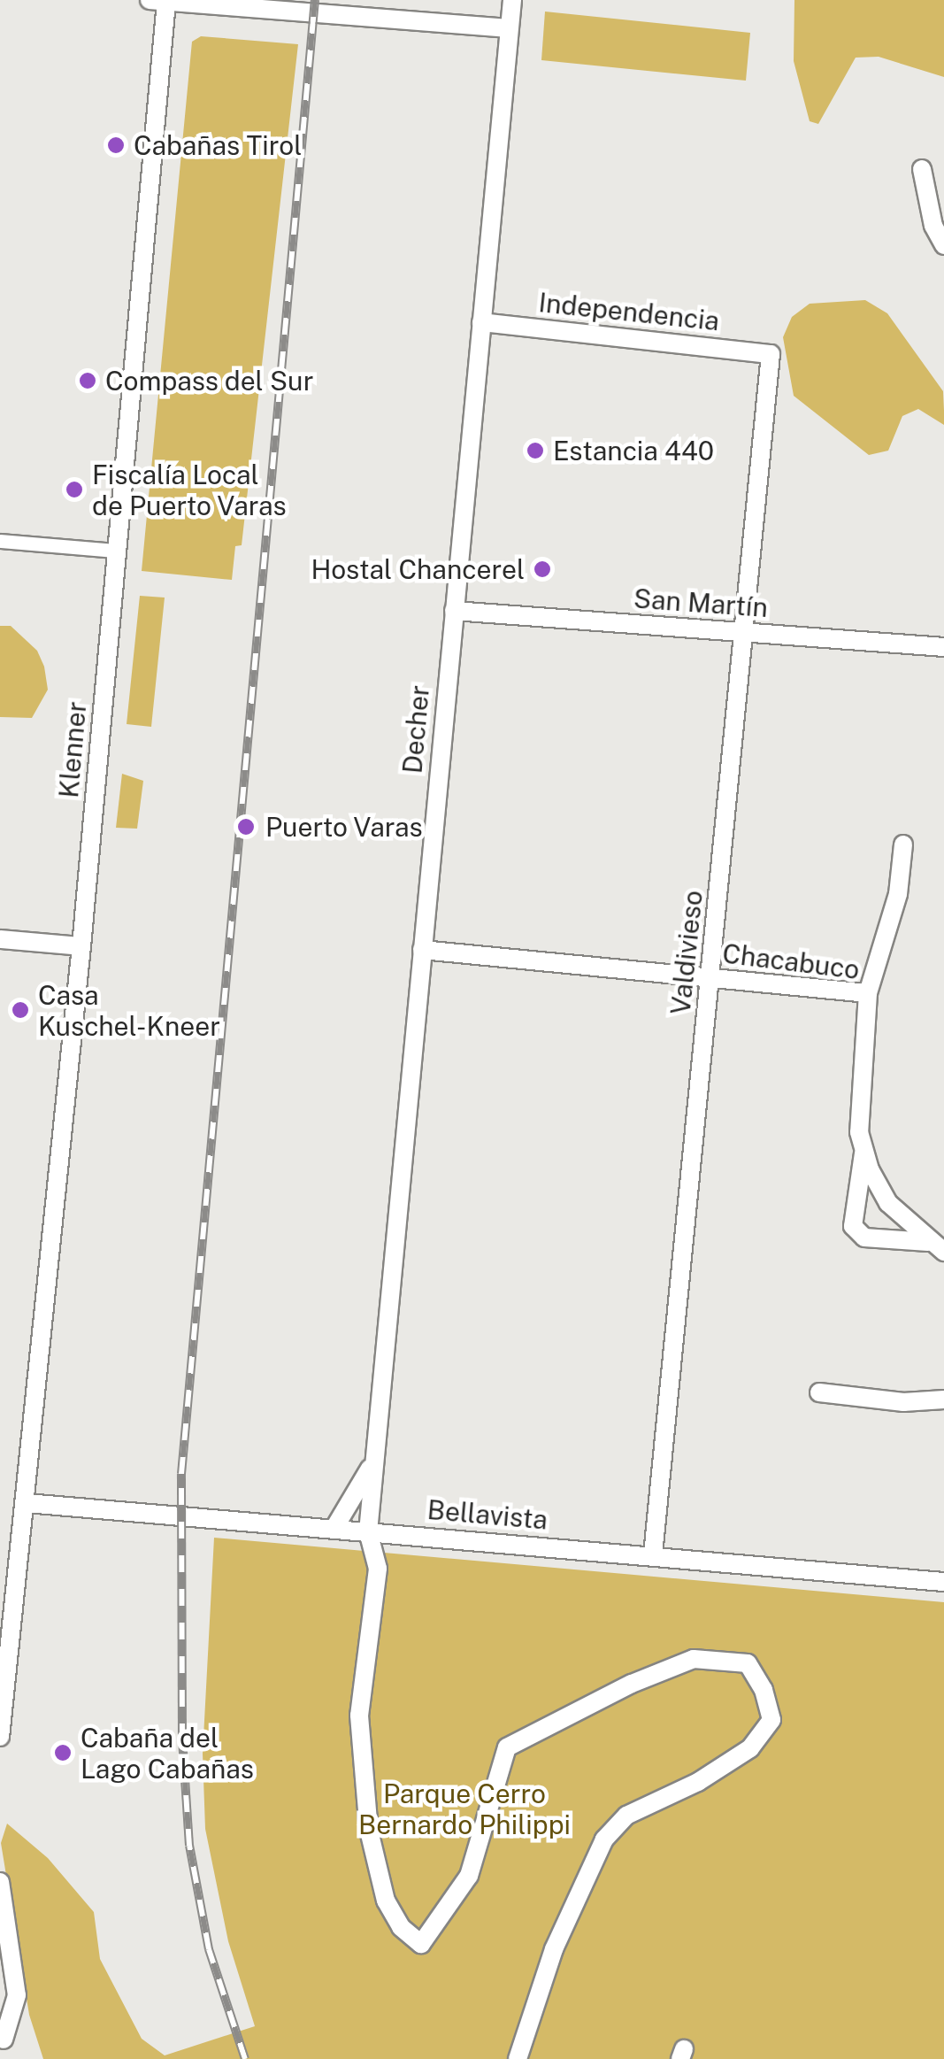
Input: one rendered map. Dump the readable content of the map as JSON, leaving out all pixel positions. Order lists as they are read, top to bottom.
{
  "streets": {
    "street": [
      "Independencia",
      "San Martín",
      "Decher",
      "Klenner",
      "Valdivieso",
      "Chacabuco",
      "Bellavista"
    ]
  },
  "crossings": [
    ["Independencia", "Decher"],
    ["Independencia", "Valdivieso"],
    ["San Martín", "Decher"],
    ["San Martín", "Valdivieso"],
    ["Decher", "Chacabuco"],
    ["Decher", "Bellavista"],
    ["Klenner", "Bellavista"],
    ["Valdivieso", "Chacabuco"],
    ["Valdivieso", "Bellavista"]
  ],
  "parks": ["Parque Cerro Bernardo Philippi"],
  "places": [
    "Cabañas Tirol",
    "Compass del Sur",
    "Estancia 440",
    "Fiscalía Local de Puerto Varas",
    "Hostal Chancerel",
    "Puerto Varas",
    "Casa Kuschel-Kneer",
    "Cabaña del Lago Cabañas"
  ]
}
